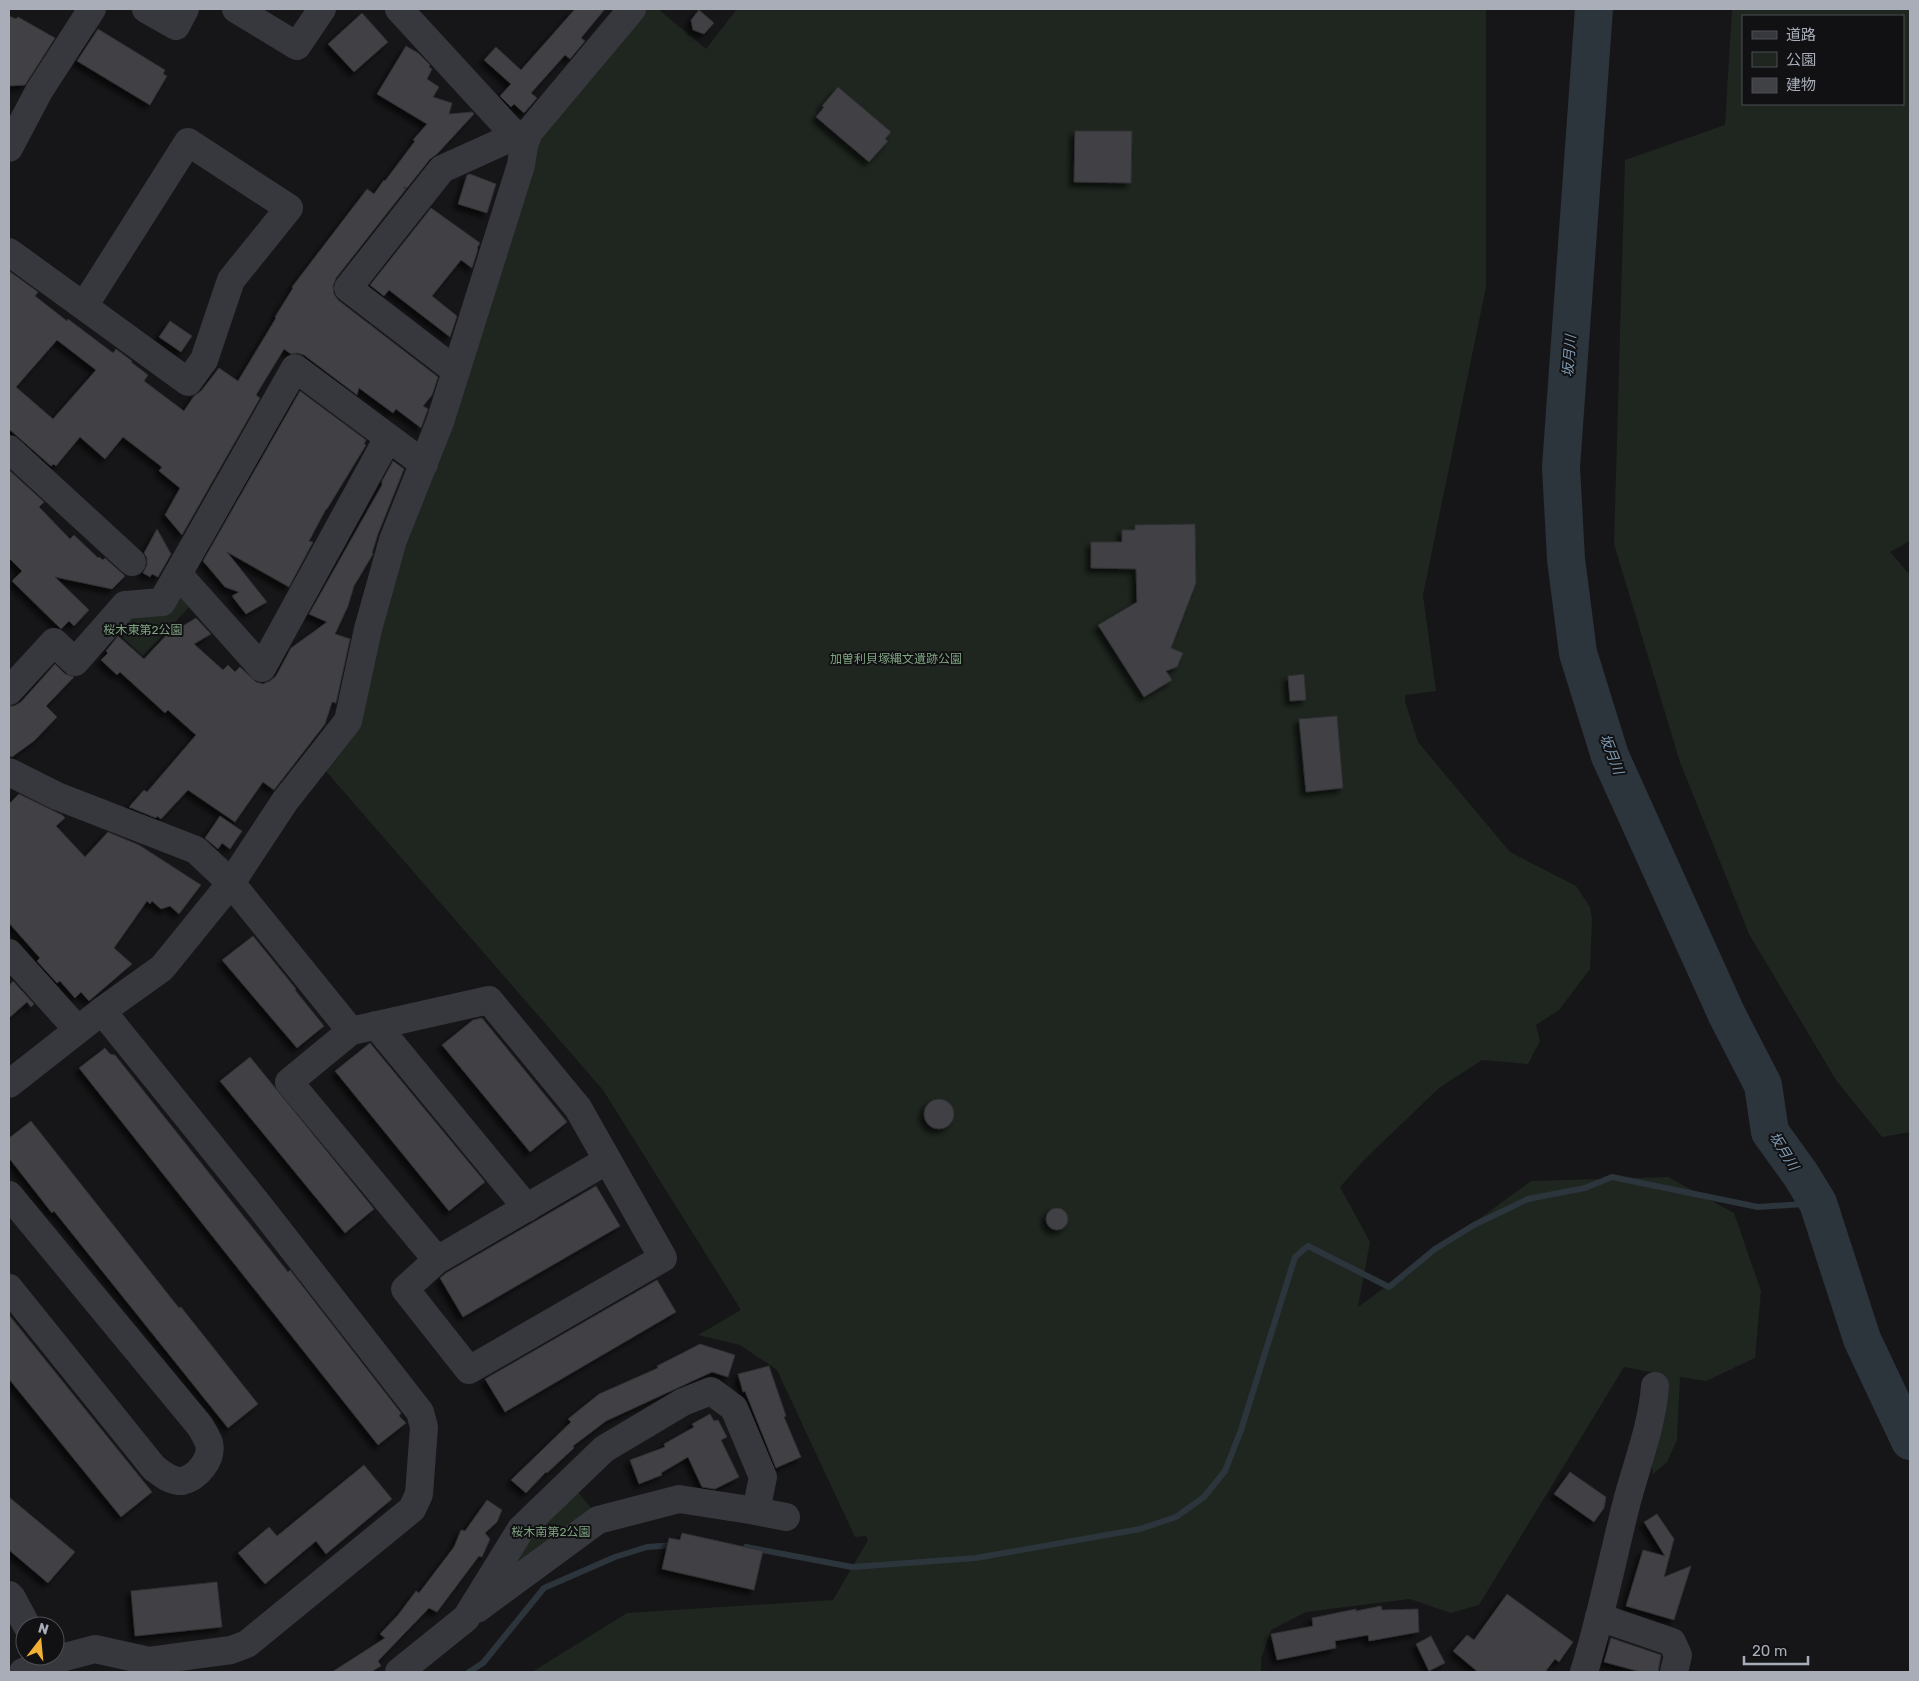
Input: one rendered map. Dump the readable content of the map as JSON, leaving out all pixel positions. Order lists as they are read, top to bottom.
{
  "water": ["坂月川"],
  "parks": ["桜木東第2公園", "加曽利貝塚縄文遺跡公園", "桜木南第2公園"],
  "legend": ["道路", "公園", "建物"],
  "scale_bar": "20 m",
  "north": "top"
}
